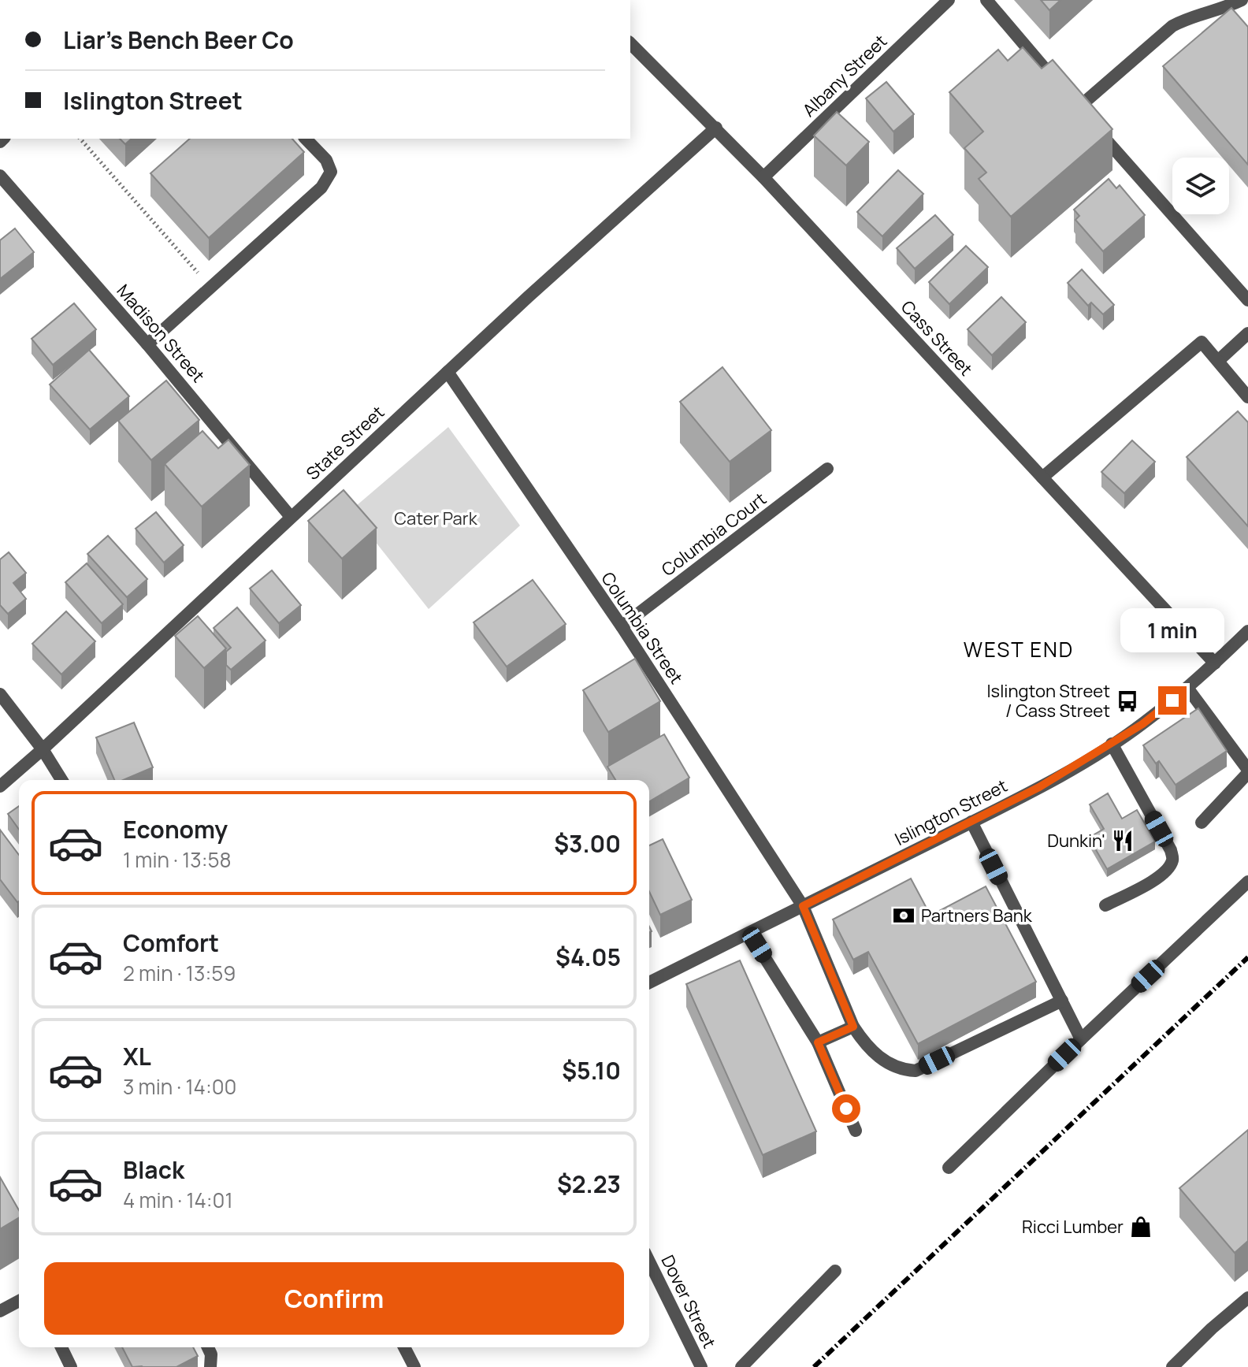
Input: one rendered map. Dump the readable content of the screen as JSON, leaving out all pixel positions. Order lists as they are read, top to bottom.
{
  "streets": {
    "street": [
      "Albany Street",
      "Madison Street",
      "Cass Street",
      "State Street",
      "Columbia Court",
      "Columbia Street",
      "Islington Street",
      "Dover Street"
    ]
  },
  "crossings": [
    ["Albany Street", "Cass Street"],
    ["Madison Street", "State Street"],
    ["Cass Street", "State Street"],
    ["Cass Street", "Islington Street"],
    ["State Street", "Columbia Street"],
    ["Columbia Court", "Columbia Street"],
    ["Columbia Street", "Islington Street"]
  ],
  "districts": ["WEST END"],
  "parks": ["Cater Park"],
  "places": {
    "bus stop": ["Islington Street / Cass Street"],
    "restaurant": ["Dunkin'"],
    "bank": ["Partners Bank"],
    "shop": ["Ricci Lumber"]
  },
  "page": {
    "banner": ["Liar's Bench Beer Co", "Islington Street"],
    "bubble": "1 min",
    "list": [
      {
        "name": "Economy",
        "note": "1 min · 13:58",
        "value": "$3.00"
      },
      {
        "name": "Comfort",
        "note": "2 min · 13:59",
        "value": "$4.05"
      },
      {
        "name": "XL",
        "note": "3 min · 14:00",
        "value": "$5.10"
      },
      {
        "name": "Black",
        "note": "4 min · 14:01",
        "value": "$2.23"
      }
    ],
    "buttons": "Confirm"
  }
}
